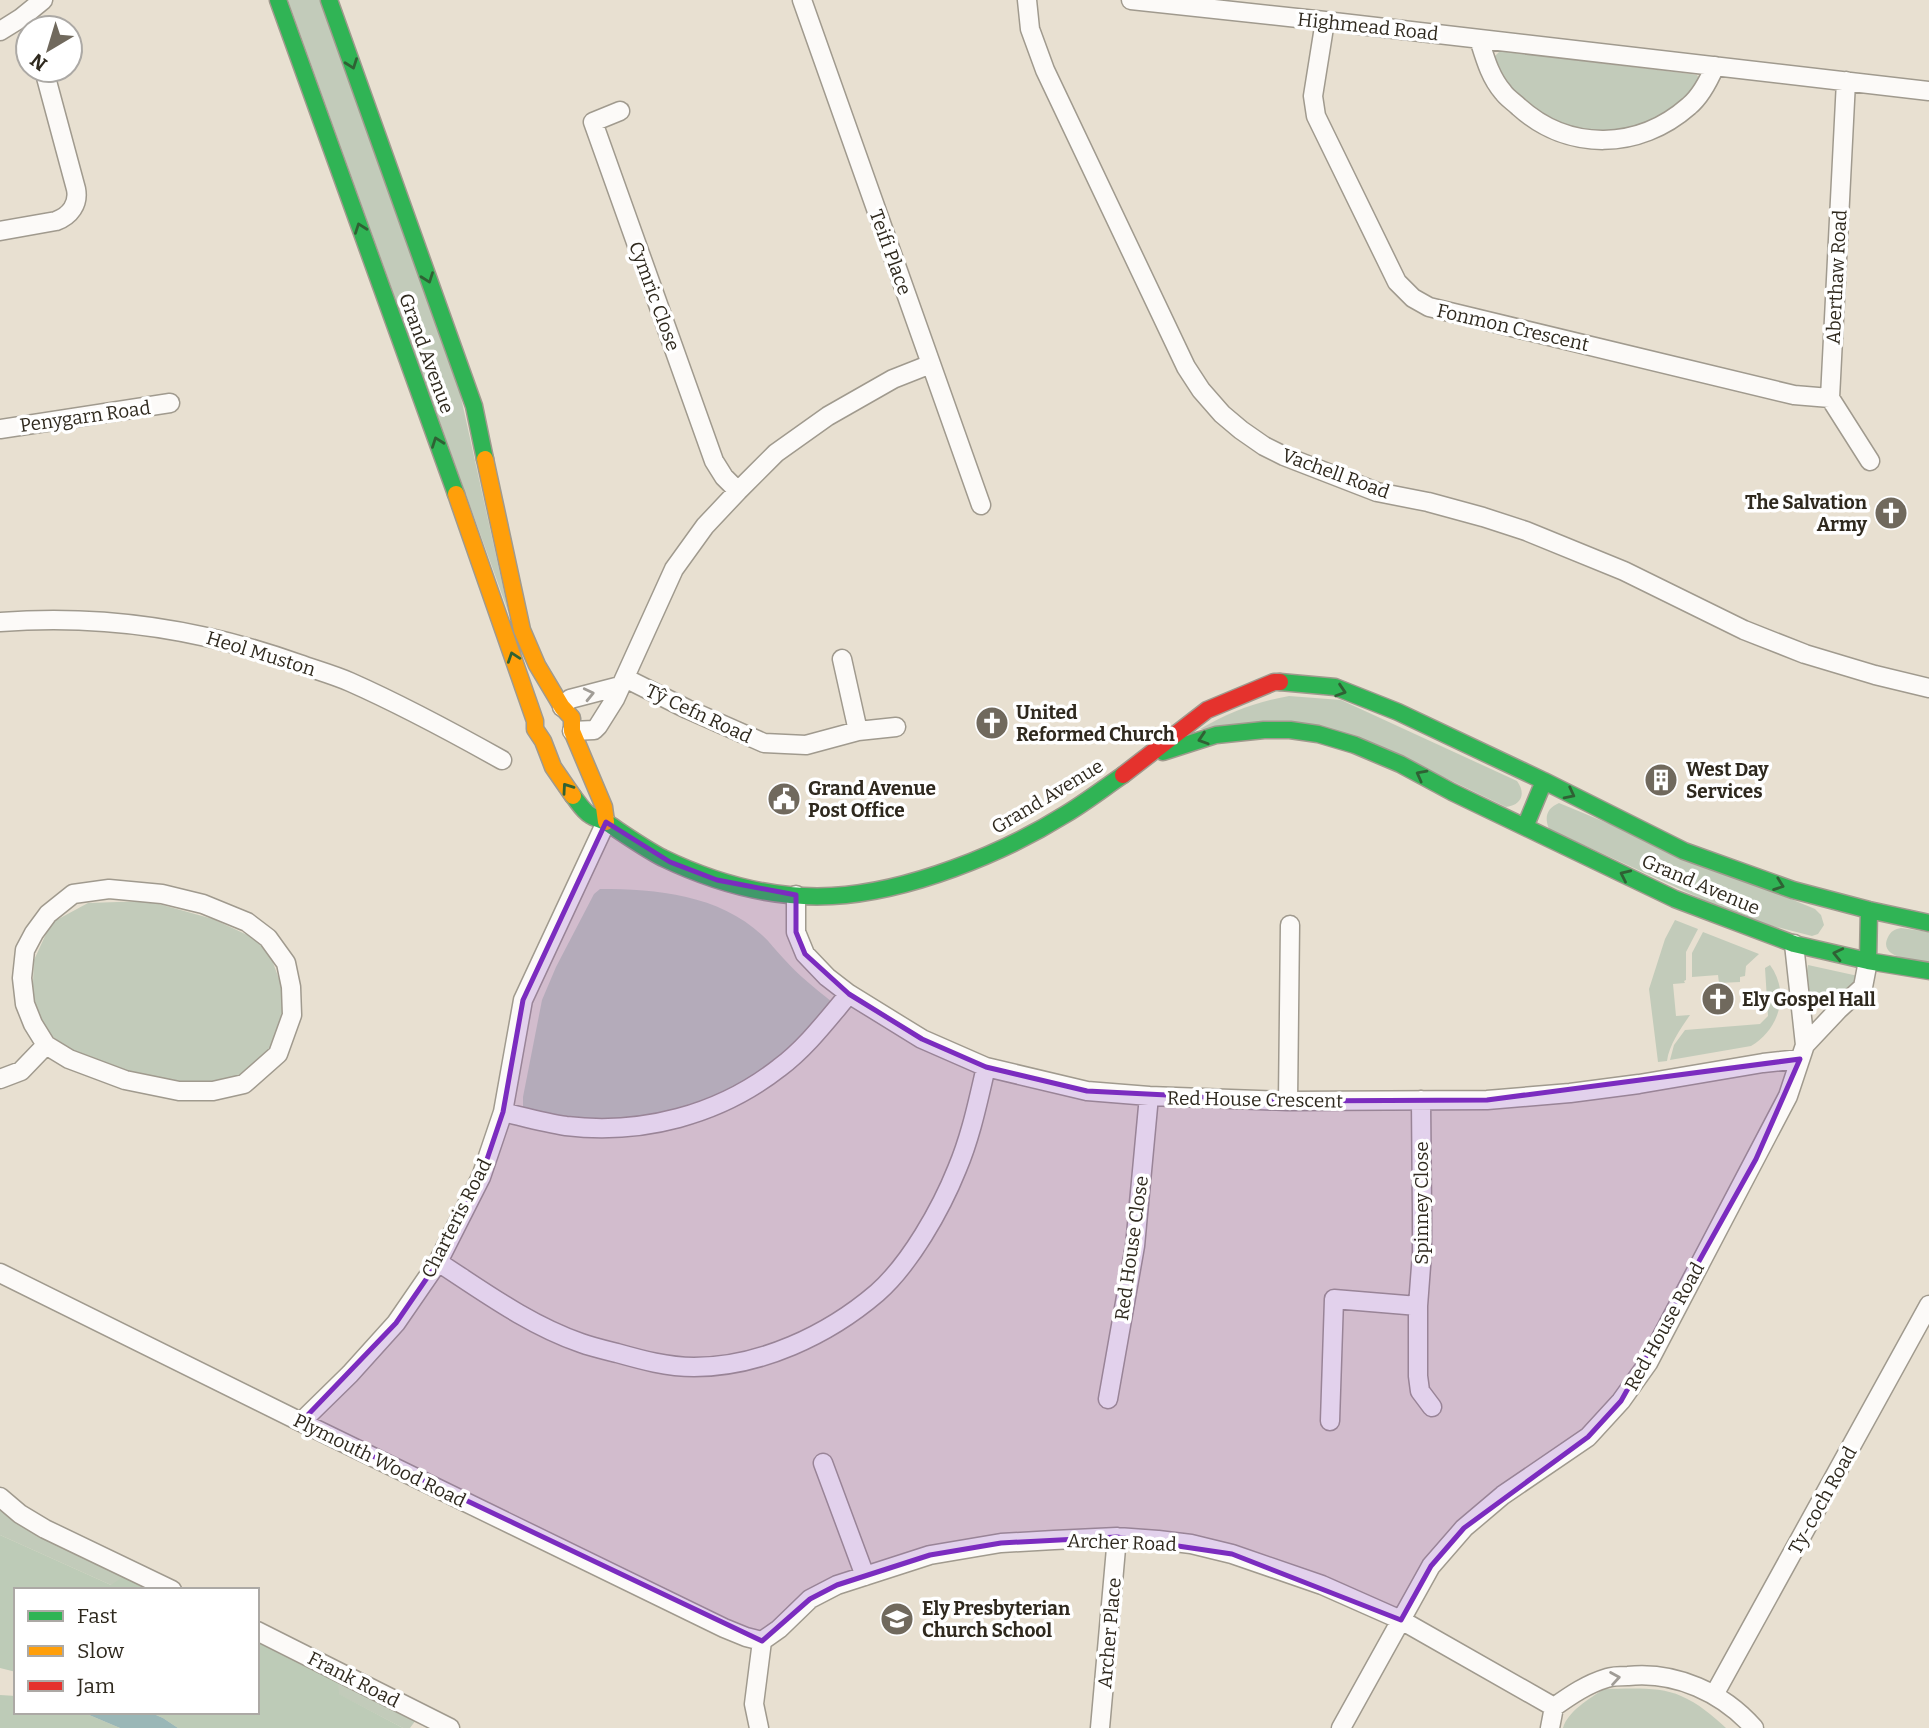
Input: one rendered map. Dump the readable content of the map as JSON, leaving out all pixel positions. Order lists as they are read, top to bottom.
{
  "streets": {
    "street": [
      "Highmead Road",
      "Teifi Place",
      "Aberthaw Road",
      "Cymric Close",
      "Fonmon Crescent",
      "Grand Avenue",
      "Penygarn Road",
      "Vachell Road",
      "Heol Muston",
      "Tŷ Cefn Road",
      "Red House Crescent",
      "Spinney Close",
      "Charteris Road",
      "Red House Close",
      "Red House Road",
      "Plymouth Wood Road",
      "Ty-coch Road",
      "Archer Road",
      "Archer Place",
      "Frank Road"
    ]
  },
  "crossings": [
    ["Highmead Road", "Aberthaw Road"],
    ["Highmead Road", "Fonmon Crescent"],
    ["Aberthaw Road", "Fonmon Crescent"],
    ["Grand Avenue", "Red House Crescent"],
    ["Grand Avenue", "Charteris Road"],
    ["Grand Avenue", "Red House Road"],
    ["Red House Crescent", "Spinney Close"],
    ["Red House Crescent", "Red House Close"],
    ["Red House Crescent", "Red House Road"],
    ["Charteris Road", "Plymouth Wood Road"],
    ["Red House Road", "Archer Road"],
    ["Plymouth Wood Road", "Archer Road"],
    ["Archer Road", "Archer Place"]
  ],
  "places": {
    "church": ["The Salvation Army", "United Reformed Church", "Ely Gospel Hall"],
    "building": ["West Day Services"],
    "public building": ["Grand Avenue Post Office"],
    "school or university": ["Ely Presbyterian Church School"]
  },
  "legend": ["Fast", "Slow", "Jam"],
  "north": "bottom left"
}
